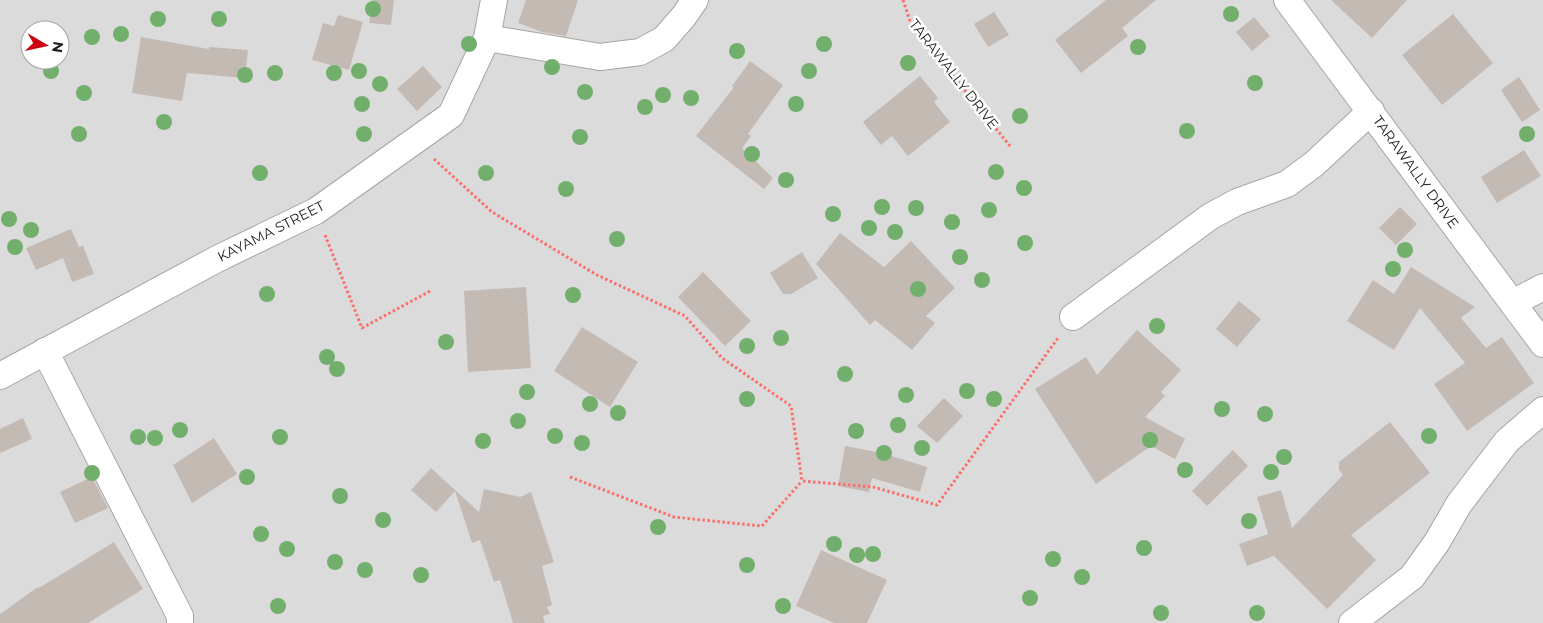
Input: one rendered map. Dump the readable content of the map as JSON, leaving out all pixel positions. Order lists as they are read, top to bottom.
{
  "streets": {
    "street": ["TARAWALLY DRIVE", "KAYAMA STREET"]
  },
  "north": "right"
}
